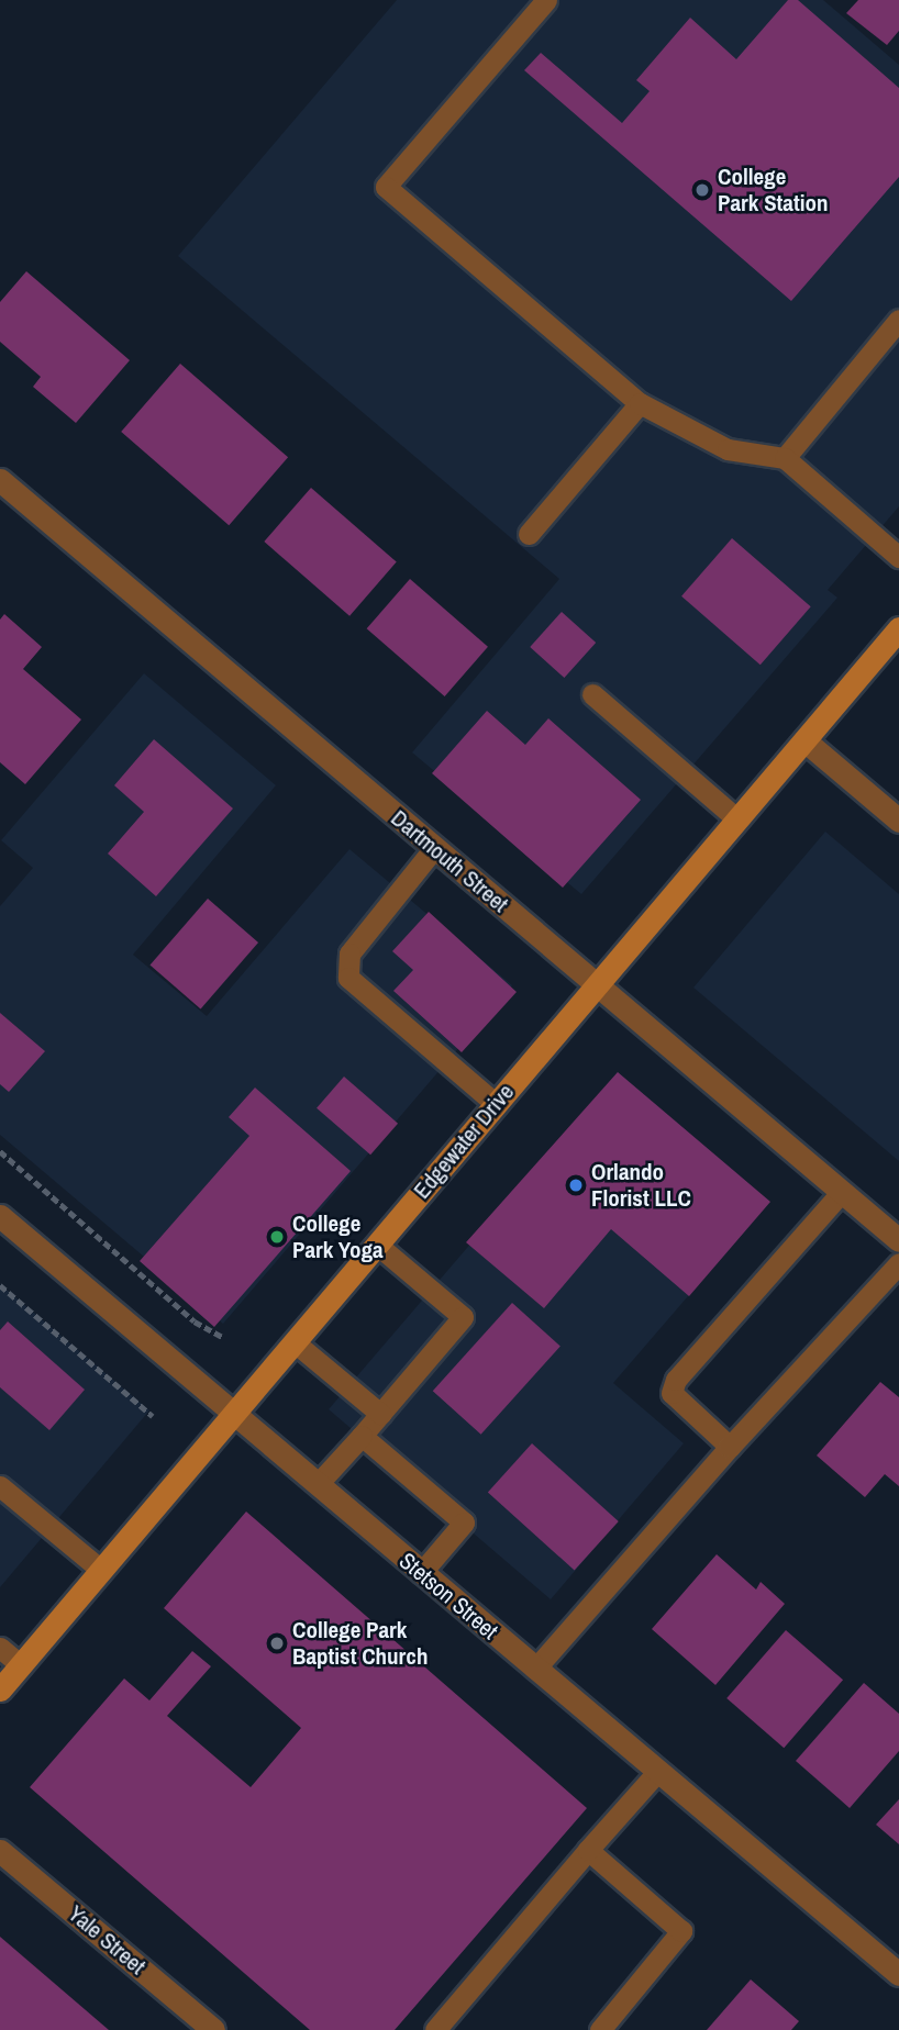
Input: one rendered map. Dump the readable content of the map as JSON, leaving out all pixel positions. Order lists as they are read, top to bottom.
{
  "streets": {
    "street": [
      "Dartmouth Street",
      "Edgewater Drive",
      "Stetson Street",
      "Yale Street"
    ]
  },
  "crossings": [
    ["Dartmouth Street", "Edgewater Drive"],
    ["Edgewater Drive", "Stetson Street"]
  ],
  "places": [
    "College Park Station",
    "Orlando Florist LLC",
    "College Park Yoga",
    "College Park Baptist Church"
  ]
}
